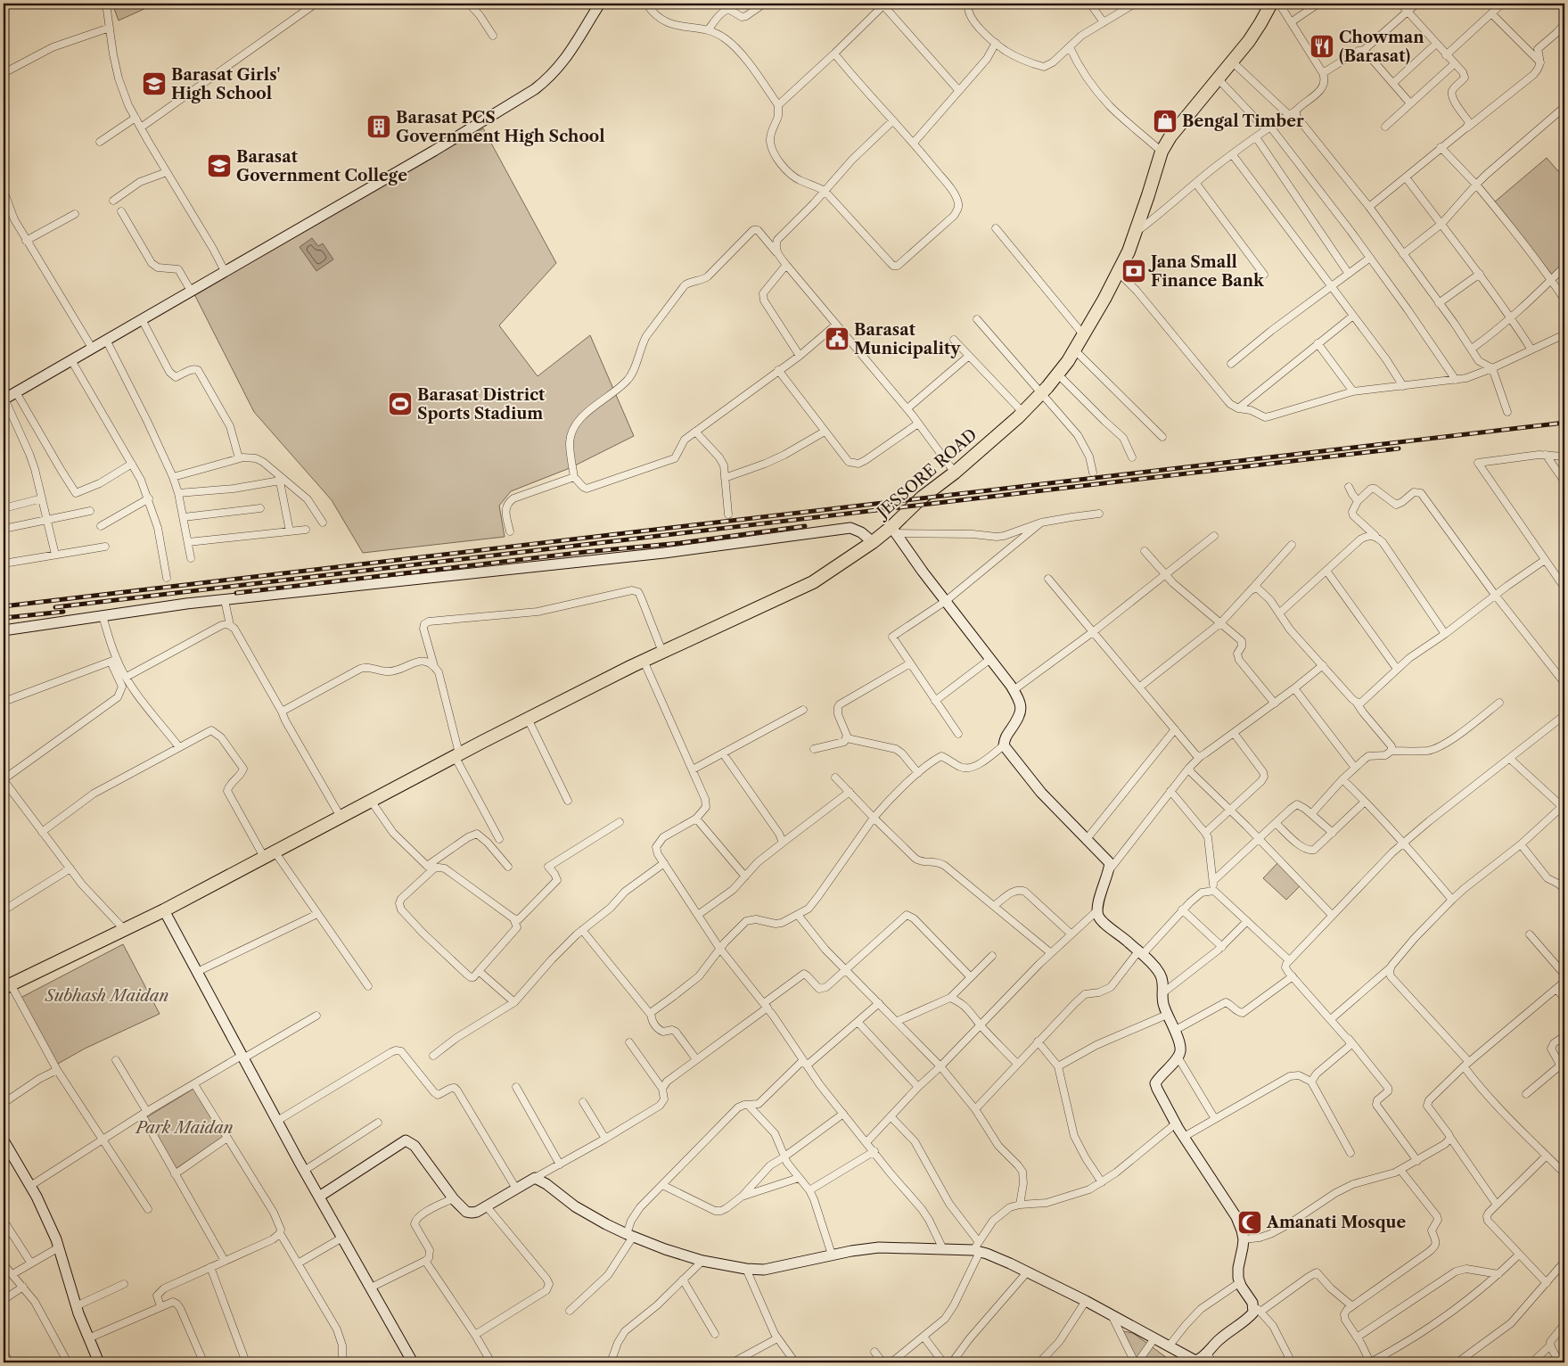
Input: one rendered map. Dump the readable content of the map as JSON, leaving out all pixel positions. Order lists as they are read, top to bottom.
{
  "streets": {
    "highway": ["JESSORE ROAD"]
  },
  "parks": ["Subhash Maidan", "Park Maidan"],
  "places": {
    "restaurant": ["Chowman (Barasat)"],
    "school or university": ["Barasat Girls' High School", "Barasat Government College"],
    "shop": ["Bengal Timber"],
    "building": ["Barasat PCS Government High School"],
    "bank": ["Jana Small Finance Bank"],
    "public building": ["Barasat Municipality"],
    "sports": ["Barasat District Sports Stadium"],
    "mosque": ["Amanati Mosque"]
  }
}
